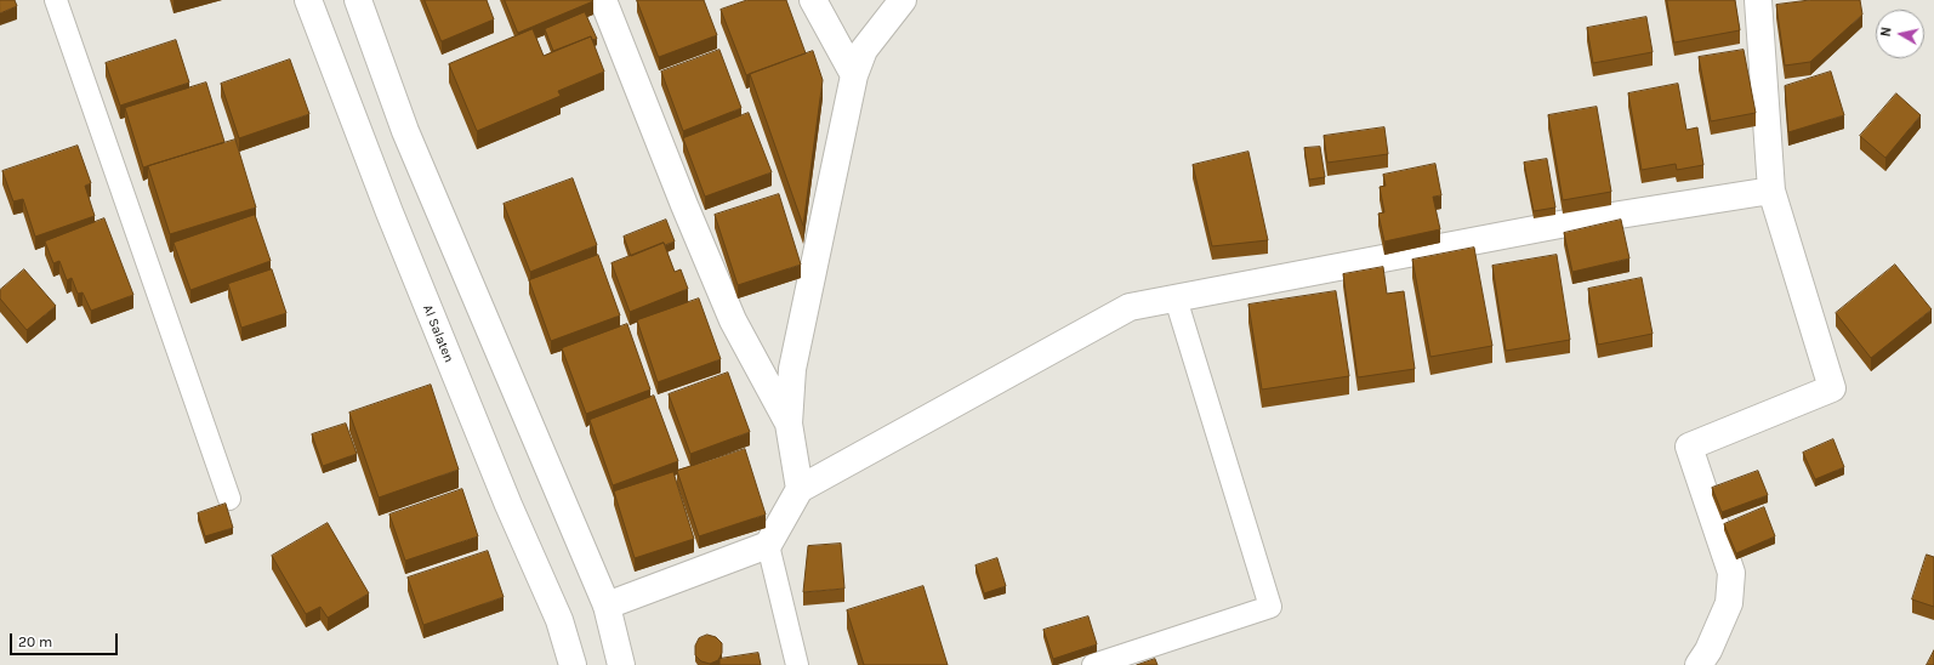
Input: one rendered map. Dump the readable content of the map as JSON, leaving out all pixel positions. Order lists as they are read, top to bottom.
{
  "streets": {
    "street": ["Al Salaten"]
  },
  "scale_bar": "20 m",
  "north": "left"
}
